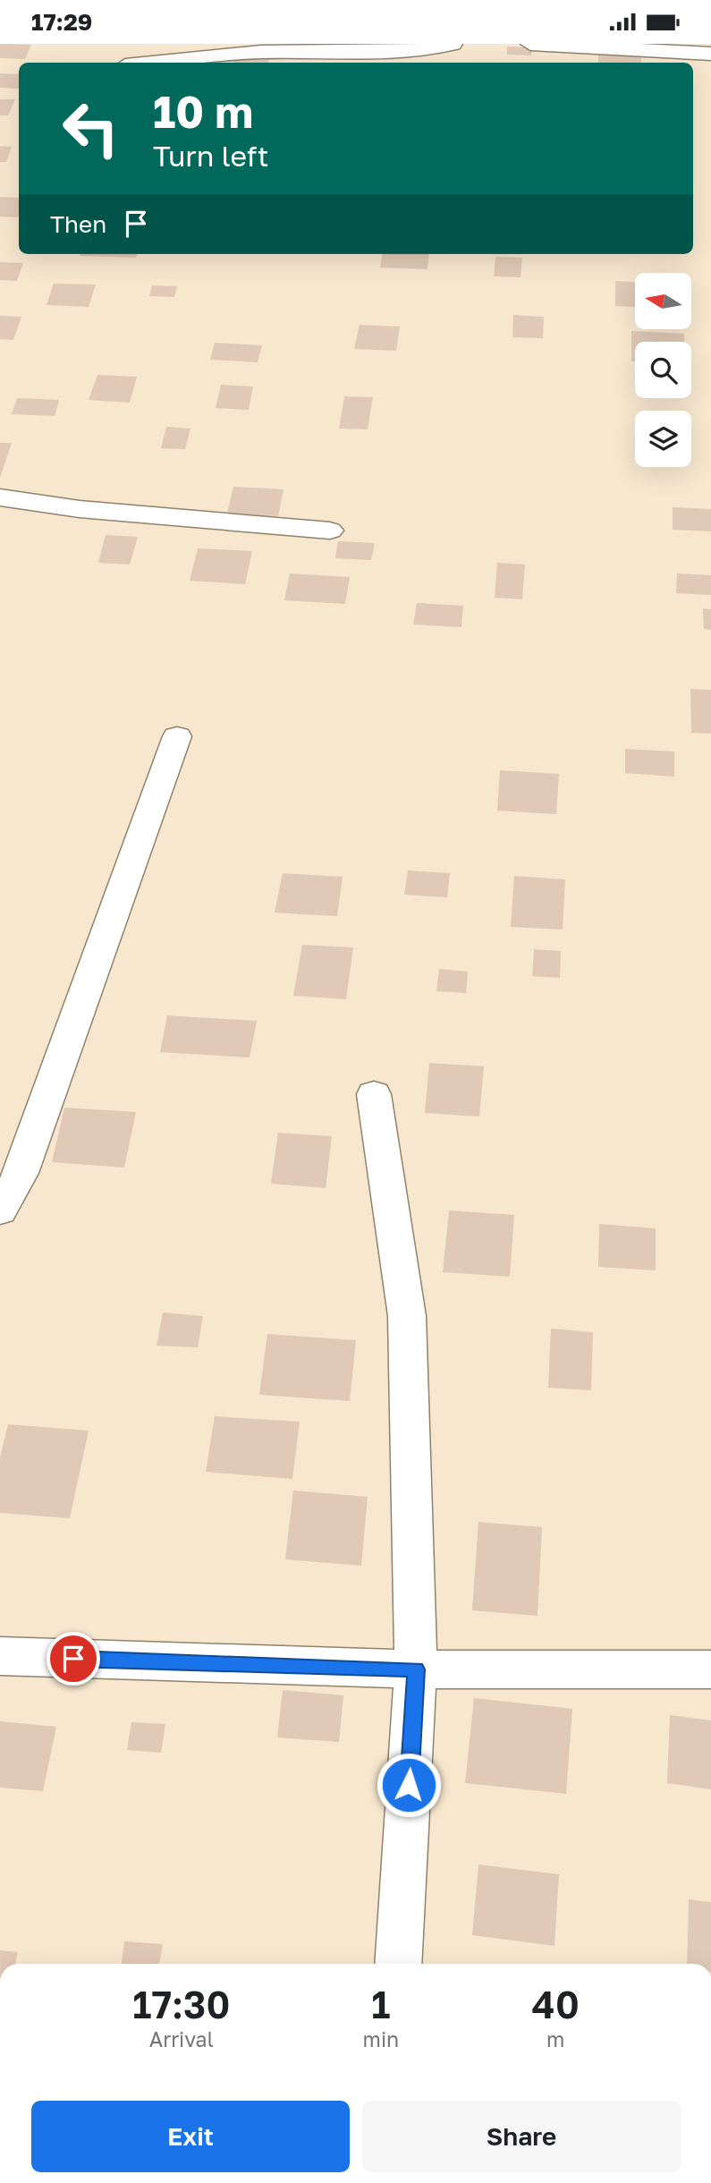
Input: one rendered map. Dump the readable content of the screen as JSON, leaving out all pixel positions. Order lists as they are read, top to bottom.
{
  "north": "left",
  "page": {
    "status": "17:29",
    "turn": ["10 m", "Turn left"],
    "then": "Then",
    "eta": [
      "17:30",
      "Arrival",
      "1",
      "min",
      "40",
      "m"
    ],
    "buttons": ["Exit", "Share"]
  }
}
